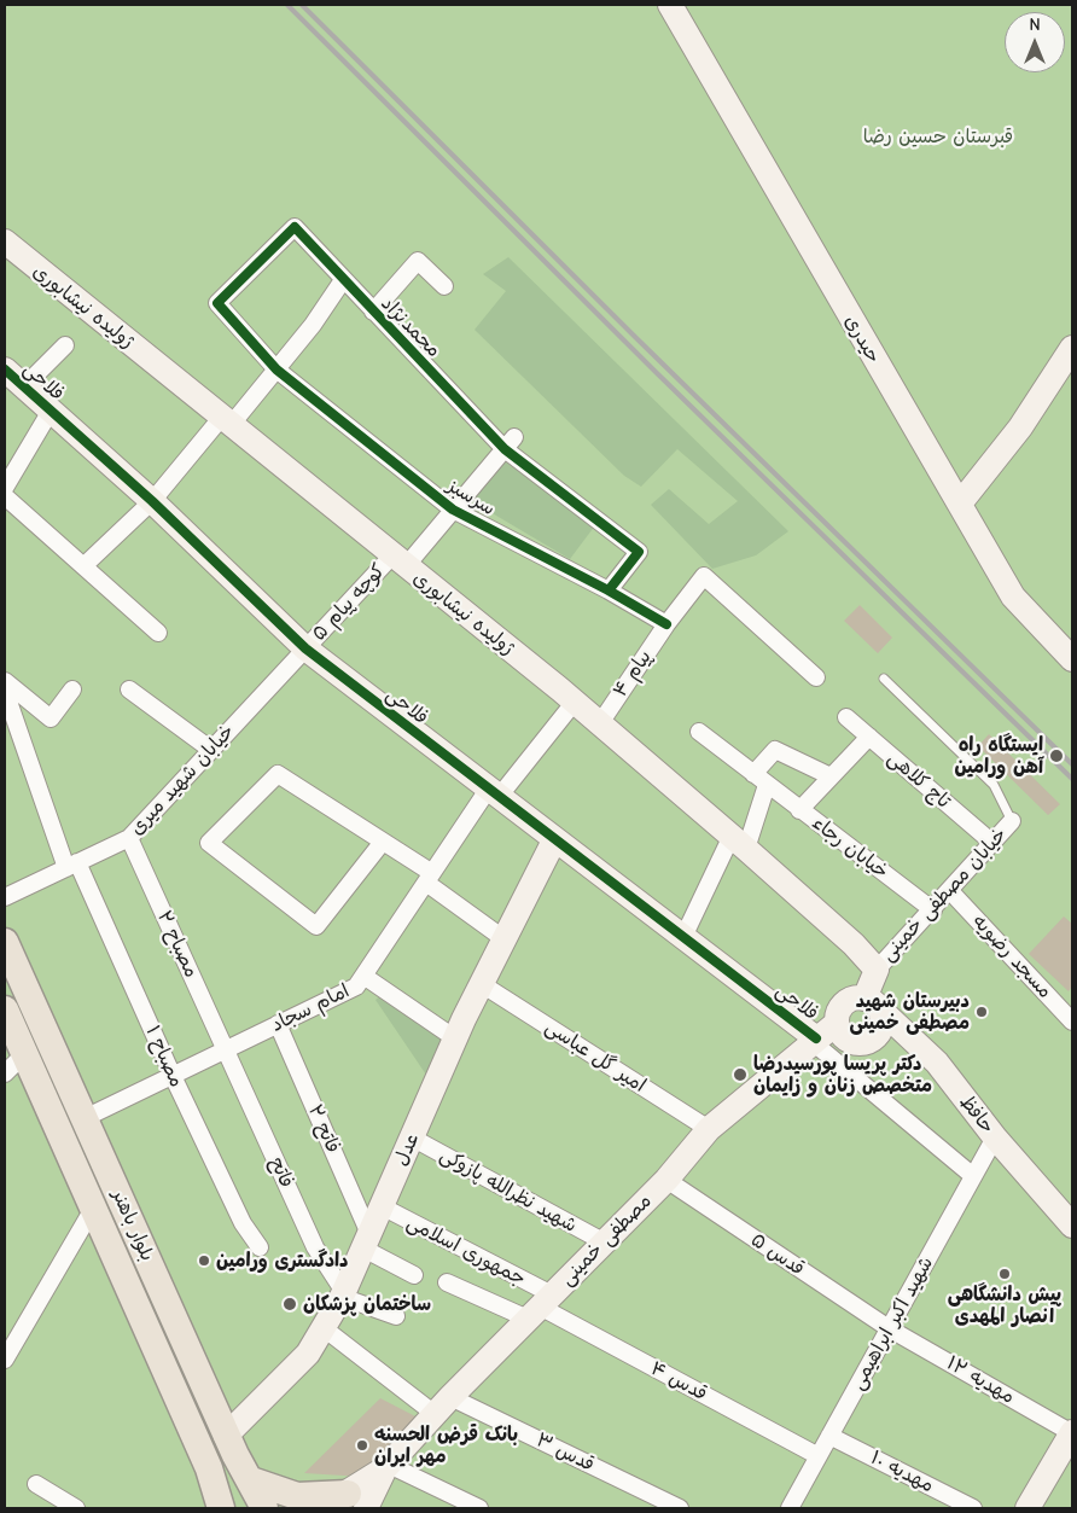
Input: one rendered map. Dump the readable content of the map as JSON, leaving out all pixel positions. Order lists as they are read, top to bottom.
{
  "streets": {
    "main road": [
      "ژولیده نیشابوری",
      "حیدری",
      "فلاحی",
      "حافظ",
      "عدل",
      "بلوار باهنر",
      "مصطفی خمینی"
    ],
    "street": [
      "محمدنژاد",
      "سرسبز",
      "کوچه پیام ۵",
      "پیام ۴",
      "خیابان شهید میری",
      "تاج کلاهی",
      "خیابان رجاء",
      "خیابان مصطفی خمینی",
      "مصباح ۲",
      "مسجد رضویه",
      "امام سجاد",
      "مصباح ۱",
      "امیر گل عباسی",
      "فاتح ۲",
      "فاتح",
      "شهید نظرالله پازوکی",
      "جمهوری اسلامی",
      "قدس ۵",
      "شهید اکبر ابراهیمی",
      "مهدیه ۱۲",
      "قدس ۴",
      "قدس ۳",
      "مهدیه ۱۰"
    ]
  },
  "crossings": [
    ["ژولیده نیشابوری", "کوچه پیام ۵"],
    ["ژولیده نیشابوری", "پیام ۴"],
    ["ژولیده نیشابوری", "خیابان مصطفی خمینی"],
    ["ژولیده نیشابوری", "امام سجاد"],
    ["محمدنژاد", "سرسبز"],
    ["محمدنژاد", "کوچه پیام ۵"],
    ["فلاحی", "کوچه پیام ۵"],
    ["فلاحی", "خیابان شهید میری"],
    ["فلاحی", "امام سجاد"],
    ["فلاحی", "عدل"],
    ["فلاحی", "مصطفی خمینی"],
    ["سرسبز", "کوچه پیام ۵"],
    ["سرسبز", "پیام ۴"],
    ["کوچه پیام ۵", "خیابان شهید میری"],
    ["خیابان شهید میری", "مصباح ۲"],
    ["خیابان شهید میری", "مصباح ۱"],
    ["تاج کلاهی", "خیابان مصطفی خمینی"],
    ["خیابان رجاء", "خیابان مصطفی خمینی"],
    ["خیابان مصطفی خمینی", "مسجد رضویه"],
    ["مصباح ۲", "امام سجاد"],
    ["مصباح ۲", "فاتح"],
    ["امام سجاد", "مصباح ۱"],
    ["امام سجاد", "فاتح ۲"],
    ["امام سجاد", "فاتح"],
    ["امام سجاد", "بلوار باهنر"],
    ["امیر گل عباسی", "عدل"],
    ["امیر گل عباسی", "مصطفی خمینی"],
    ["حافظ", "مصطفی خمینی"],
    ["حافظ", "شهید اکبر ابراهیمی"],
    ["فاتح ۲", "عدل"],
    ["عدل", "فاتح"],
    ["عدل", "شهید نظرالله پازوکی"],
    ["عدل", "بلوار باهنر"],
    ["عدل", "جمهوری اسلامی"],
    ["شهید نظرالله پازوکی", "مصطفی خمینی"],
    ["مصطفی خمینی", "جمهوری اسلامی"],
    ["مصطفی خمینی", "قدس ۵"],
    ["مصطفی خمینی", "قدس ۴"],
    ["مصطفی خمینی", "قدس ۳"],
    ["جمهوری اسلامی", "قدس ۴"],
    ["قدس ۵", "شهید اکبر ابراهیمی"],
    ["قدس ۵", "مهدیه ۱۲"],
    ["شهید اکبر ابراهیمی", "مهدیه ۱۲"],
    ["شهید اکبر ابراهیمی", "قدس ۴"],
    ["شهید اکبر ابراهیمی", "مهدیه ۱۰"]
  ],
  "parks": ["قبرستان حسین رضا"],
  "places": [
    "ایستگاه راه آهن ورامین",
    "دبیرستان شهید مصطفی خمینی",
    "دکتر پریسا پورسیدرضا متخصص زنان و زایمان",
    "دادگستری ورامین",
    "پیش دانشگاهی انصار المهدی",
    "ساختمان پزشکان",
    "بانک قرض الحسنه مهر ایران"
  ],
  "north": "top"
}
